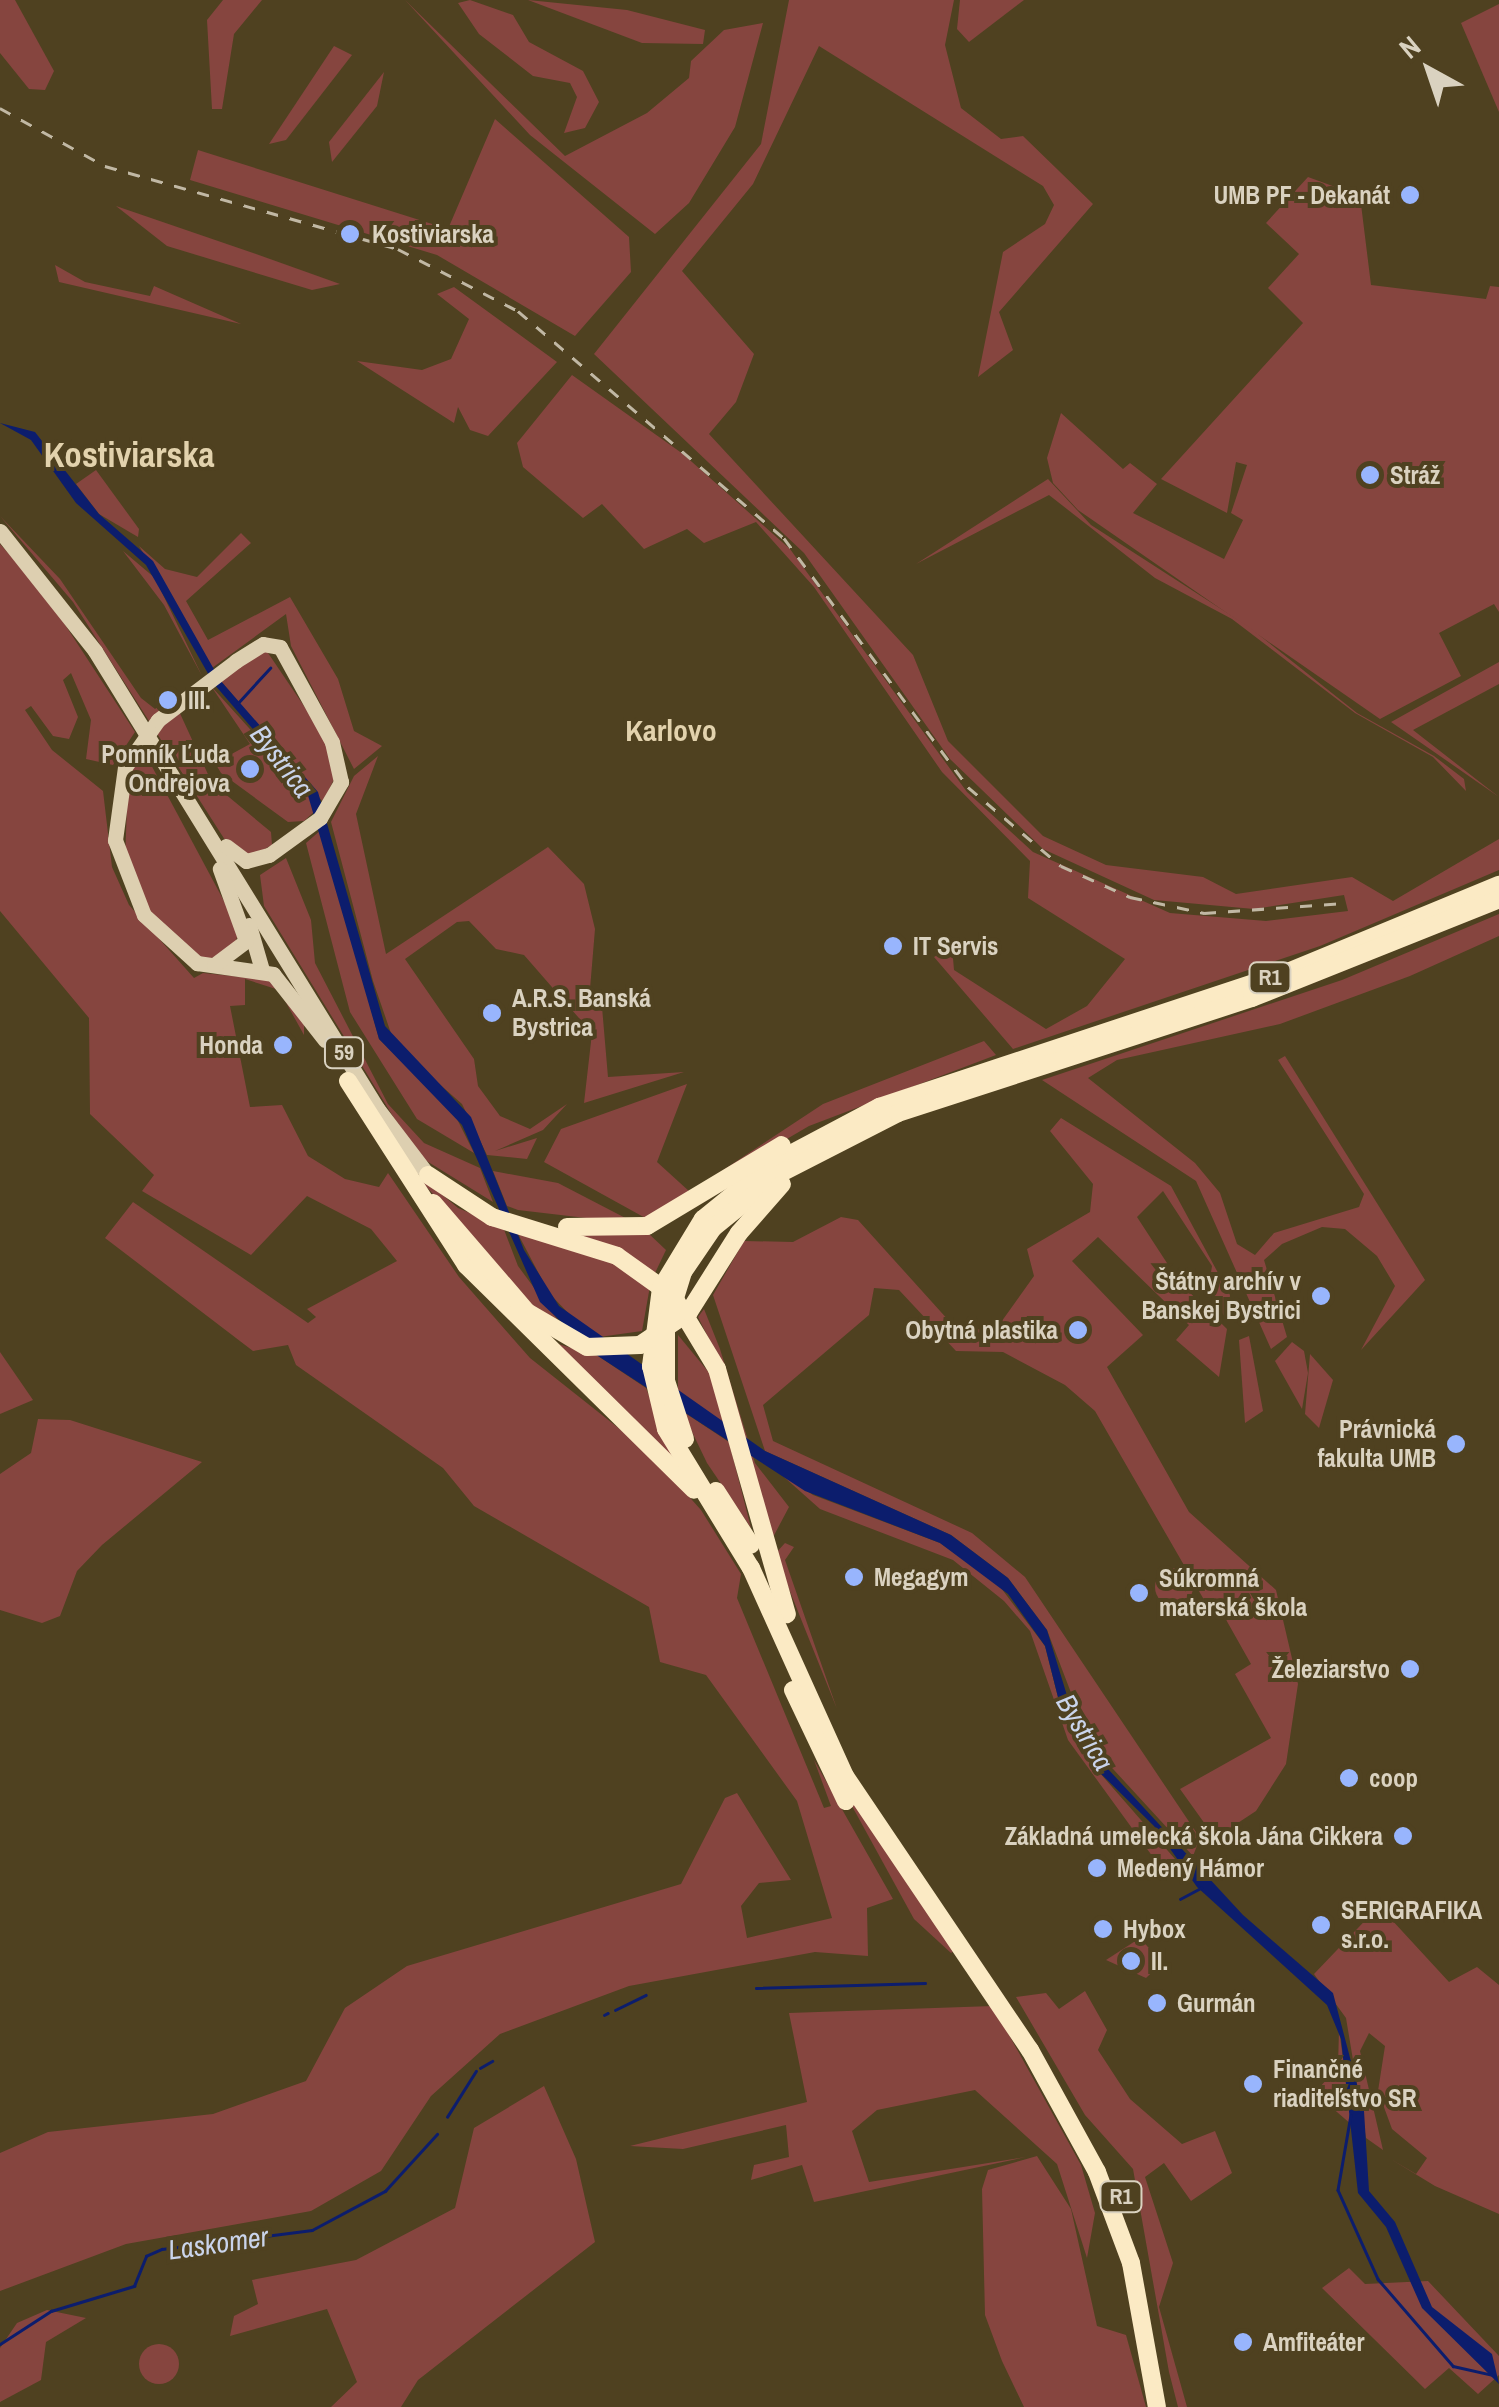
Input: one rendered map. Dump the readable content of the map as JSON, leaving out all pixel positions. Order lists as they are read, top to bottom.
{
  "streets": {
    "highway": ["R1"],
    "main road": ["59"]
  },
  "districts": ["Kostiviarska", "Karlovo"],
  "water": ["Bystrica", "Laskomer"],
  "places": [
    "UMB PF - Dekanát",
    "Kostiviarska",
    "Stráž",
    "III.",
    "Pomník Ľuda Ondrejova",
    "IT Servis",
    "A.R.S. Banská Bystrica",
    "Honda",
    "Štátny archív v Banskej Bystrici",
    "Obytná plastika",
    "Právnická fakulta UMB",
    "Megagym",
    "Súkromná materská škola",
    "Železiarstvo",
    "coop",
    "Základná umelecká škola Jána Cikkera",
    "Medený Hámor",
    "SERIGRAFIKA s.r.o.",
    "Hybox",
    "II.",
    "Gurmán",
    "Finančné riaditeľstvo SR",
    "Amfiteáter"
  ],
  "north": "top left"
}
